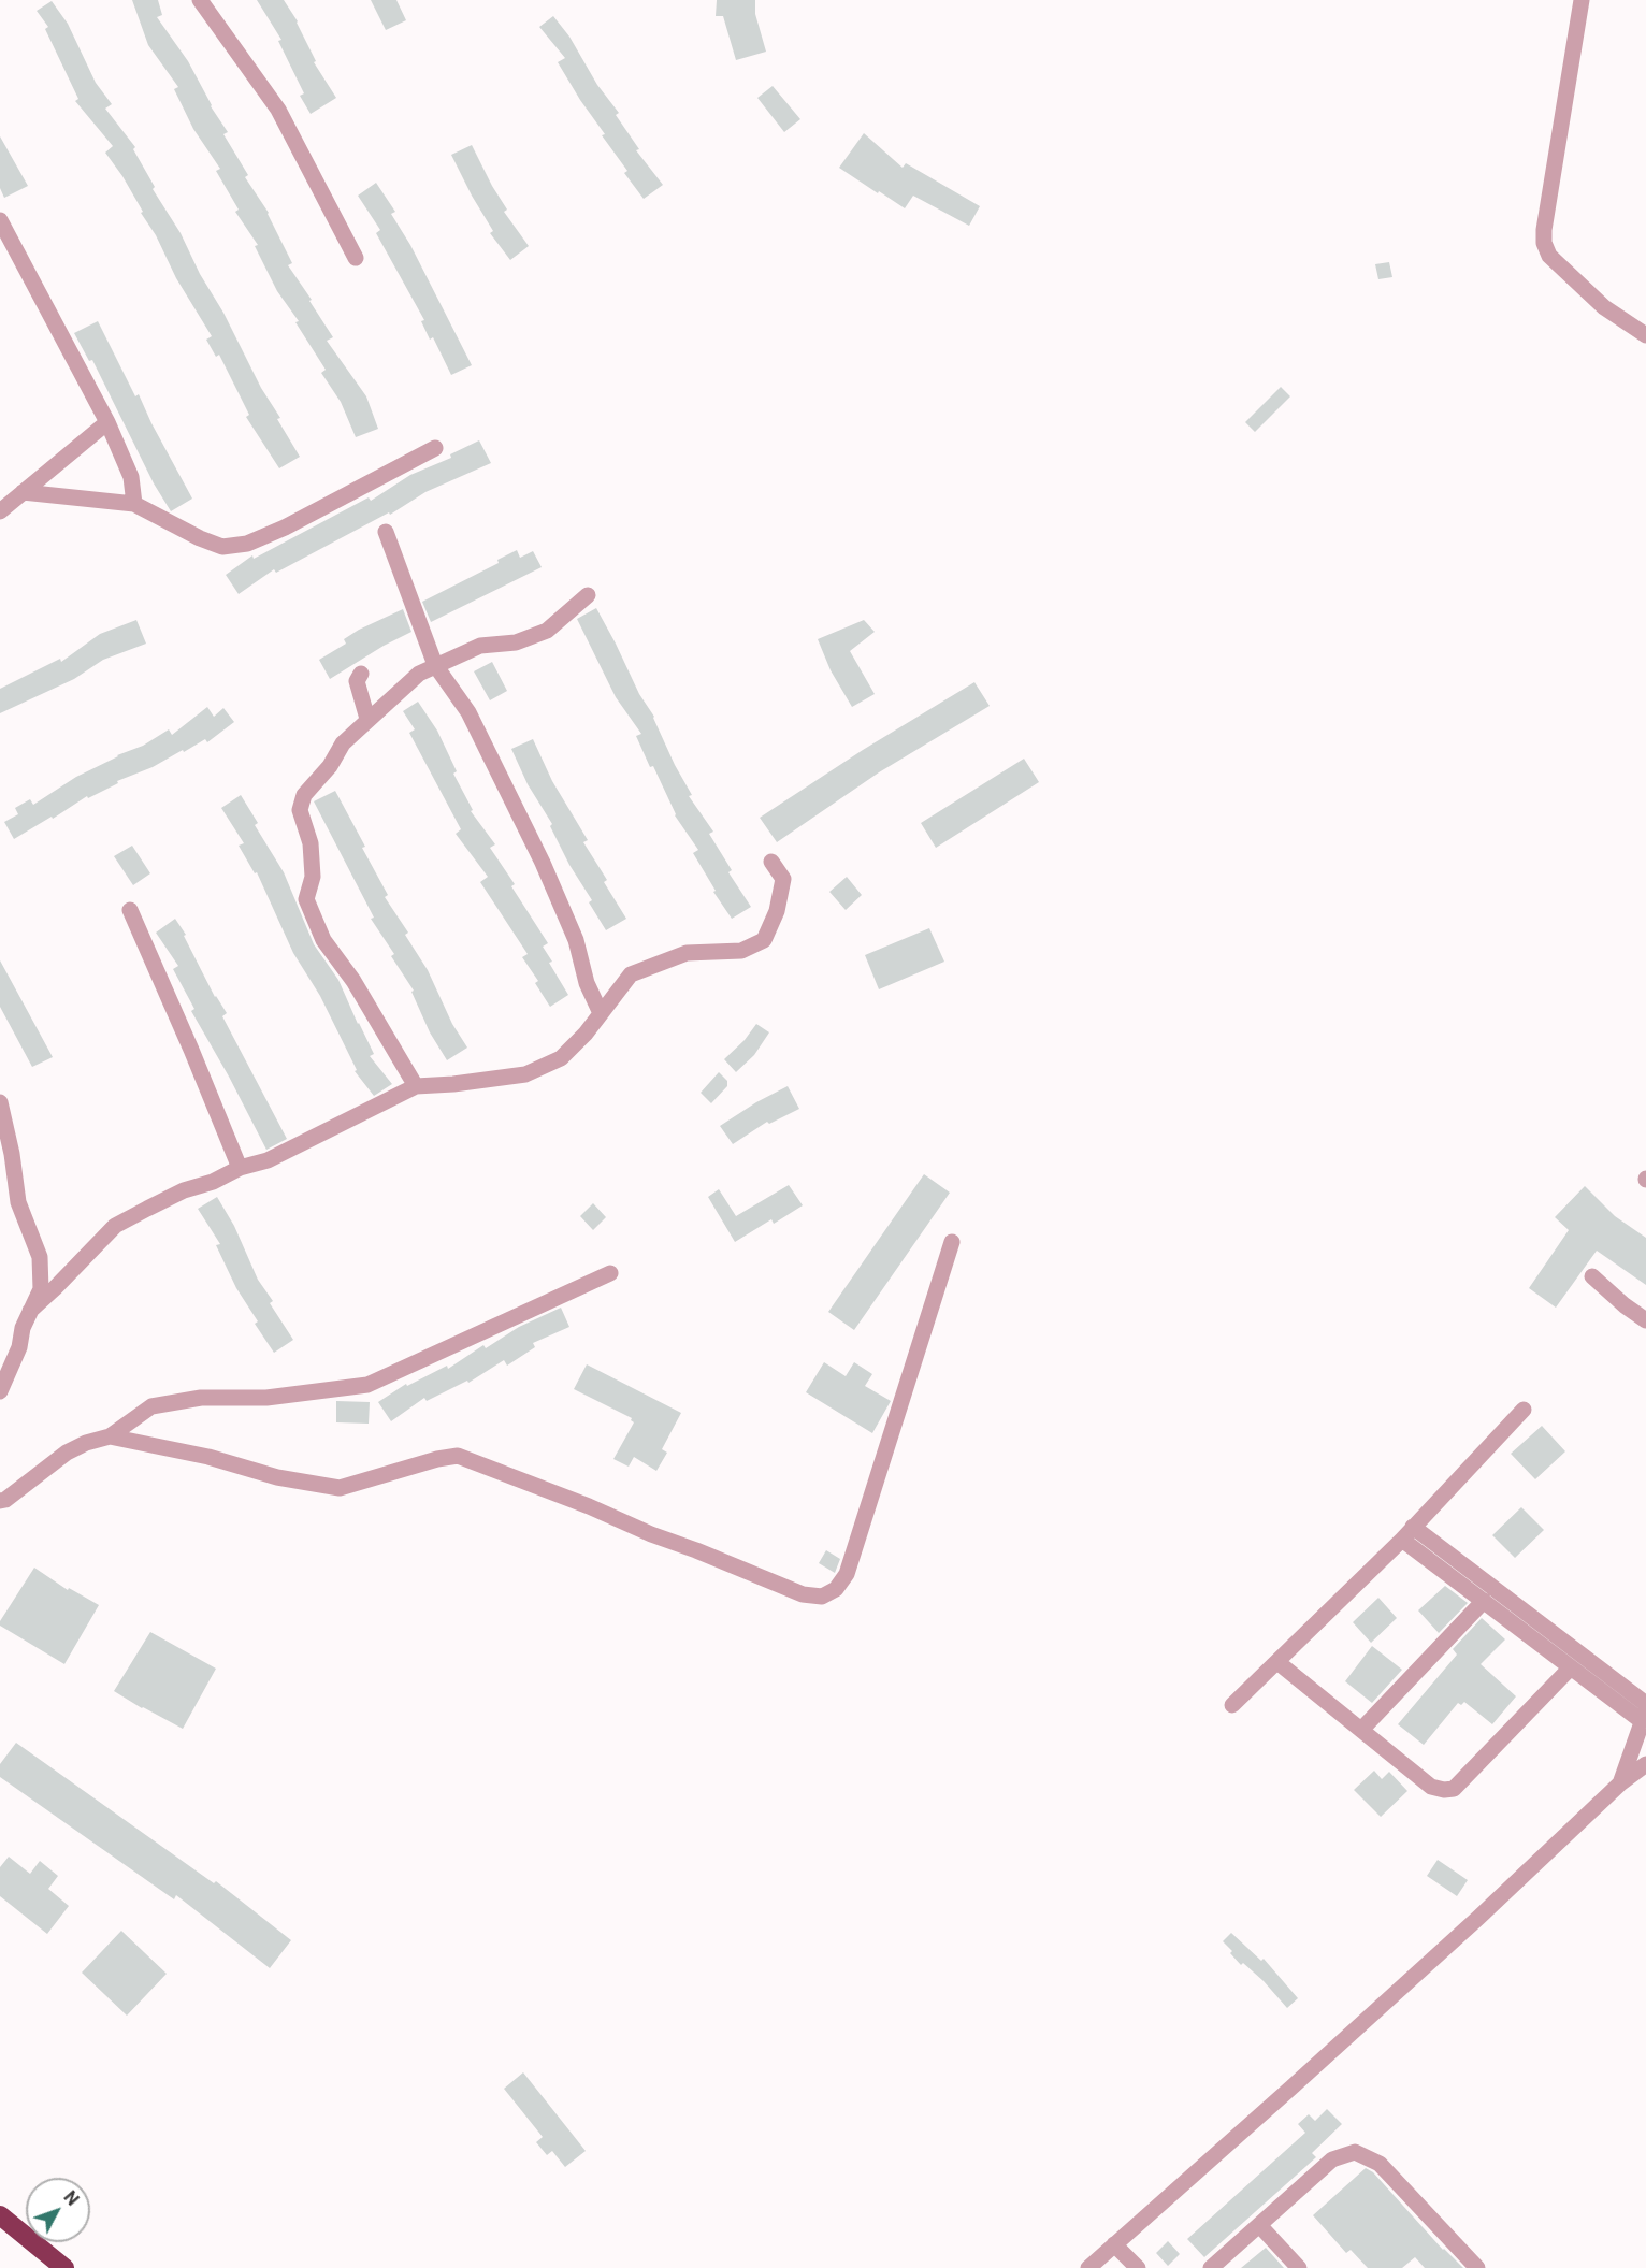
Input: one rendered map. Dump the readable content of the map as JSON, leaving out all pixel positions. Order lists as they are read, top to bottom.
{
  "north": "top right"
}
